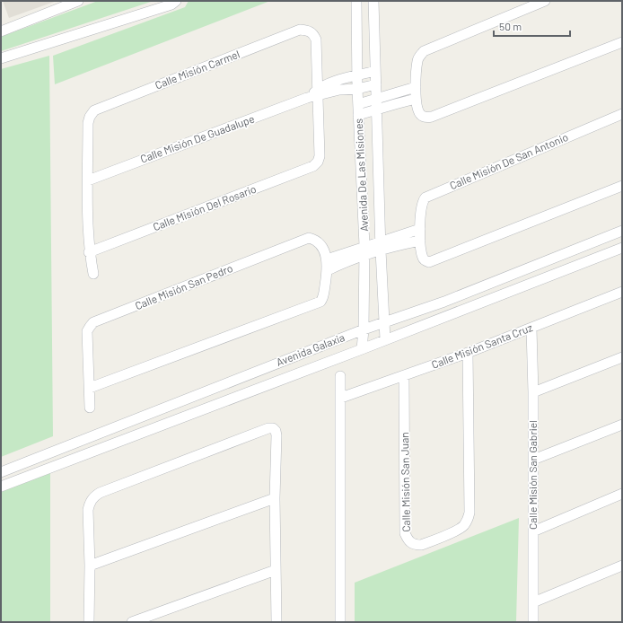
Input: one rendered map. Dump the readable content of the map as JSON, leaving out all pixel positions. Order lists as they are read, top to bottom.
{
  "streets": {
    "street": [
      "Calle Misión Carmel",
      "Calle Misión De Guadalupe",
      "Calle Misión De San Antonio",
      "Avenida De Las Misiones",
      "Calle Misión Del Rosario",
      "Calle Misión San Pedro",
      "Calle Misión Santa Cruz",
      "Avenida Galaxia",
      "Calle Misión San Gabriel",
      "Calle Misión San Juan"
    ]
  },
  "crossings": [
    ["Calle Misión Carmel", "Calle Misión De Guadalupe"],
    ["Calle Misión Carmel", "Calle Misión Del Rosario"],
    ["Calle Misión De Guadalupe", "Avenida De Las Misiones"],
    ["Calle Misión De Guadalupe", "Calle Misión Del Rosario"],
    ["Avenida De Las Misiones", "Avenida Galaxia"],
    ["Calle Misión Santa Cruz", "Calle Misión San Gabriel"],
    ["Calle Misión Santa Cruz", "Calle Misión San Juan"]
  ],
  "scale_bar": "50 m"
}
